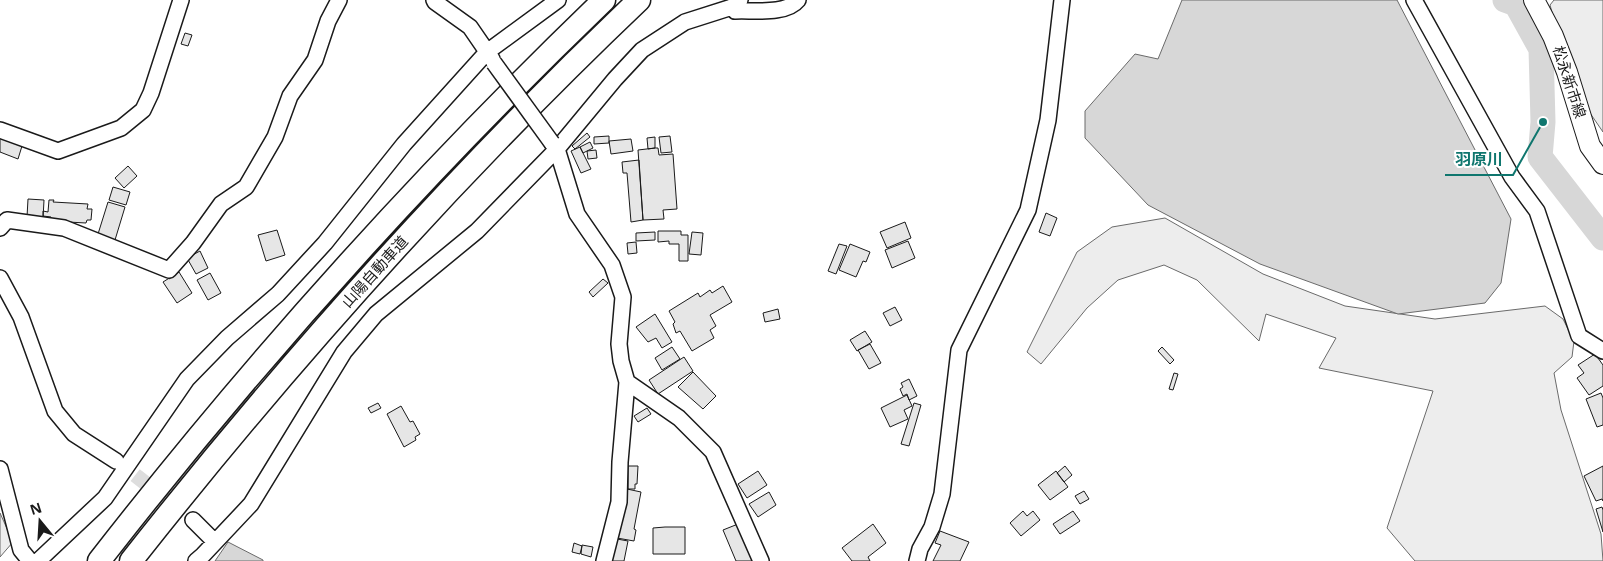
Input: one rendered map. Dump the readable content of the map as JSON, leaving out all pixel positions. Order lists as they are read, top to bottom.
{
  "streets": {
    "highway": ["山陽自動車道"],
    "main road": ["松永新市線"]
  },
  "places": ["羽原川"],
  "north": "top"
}
